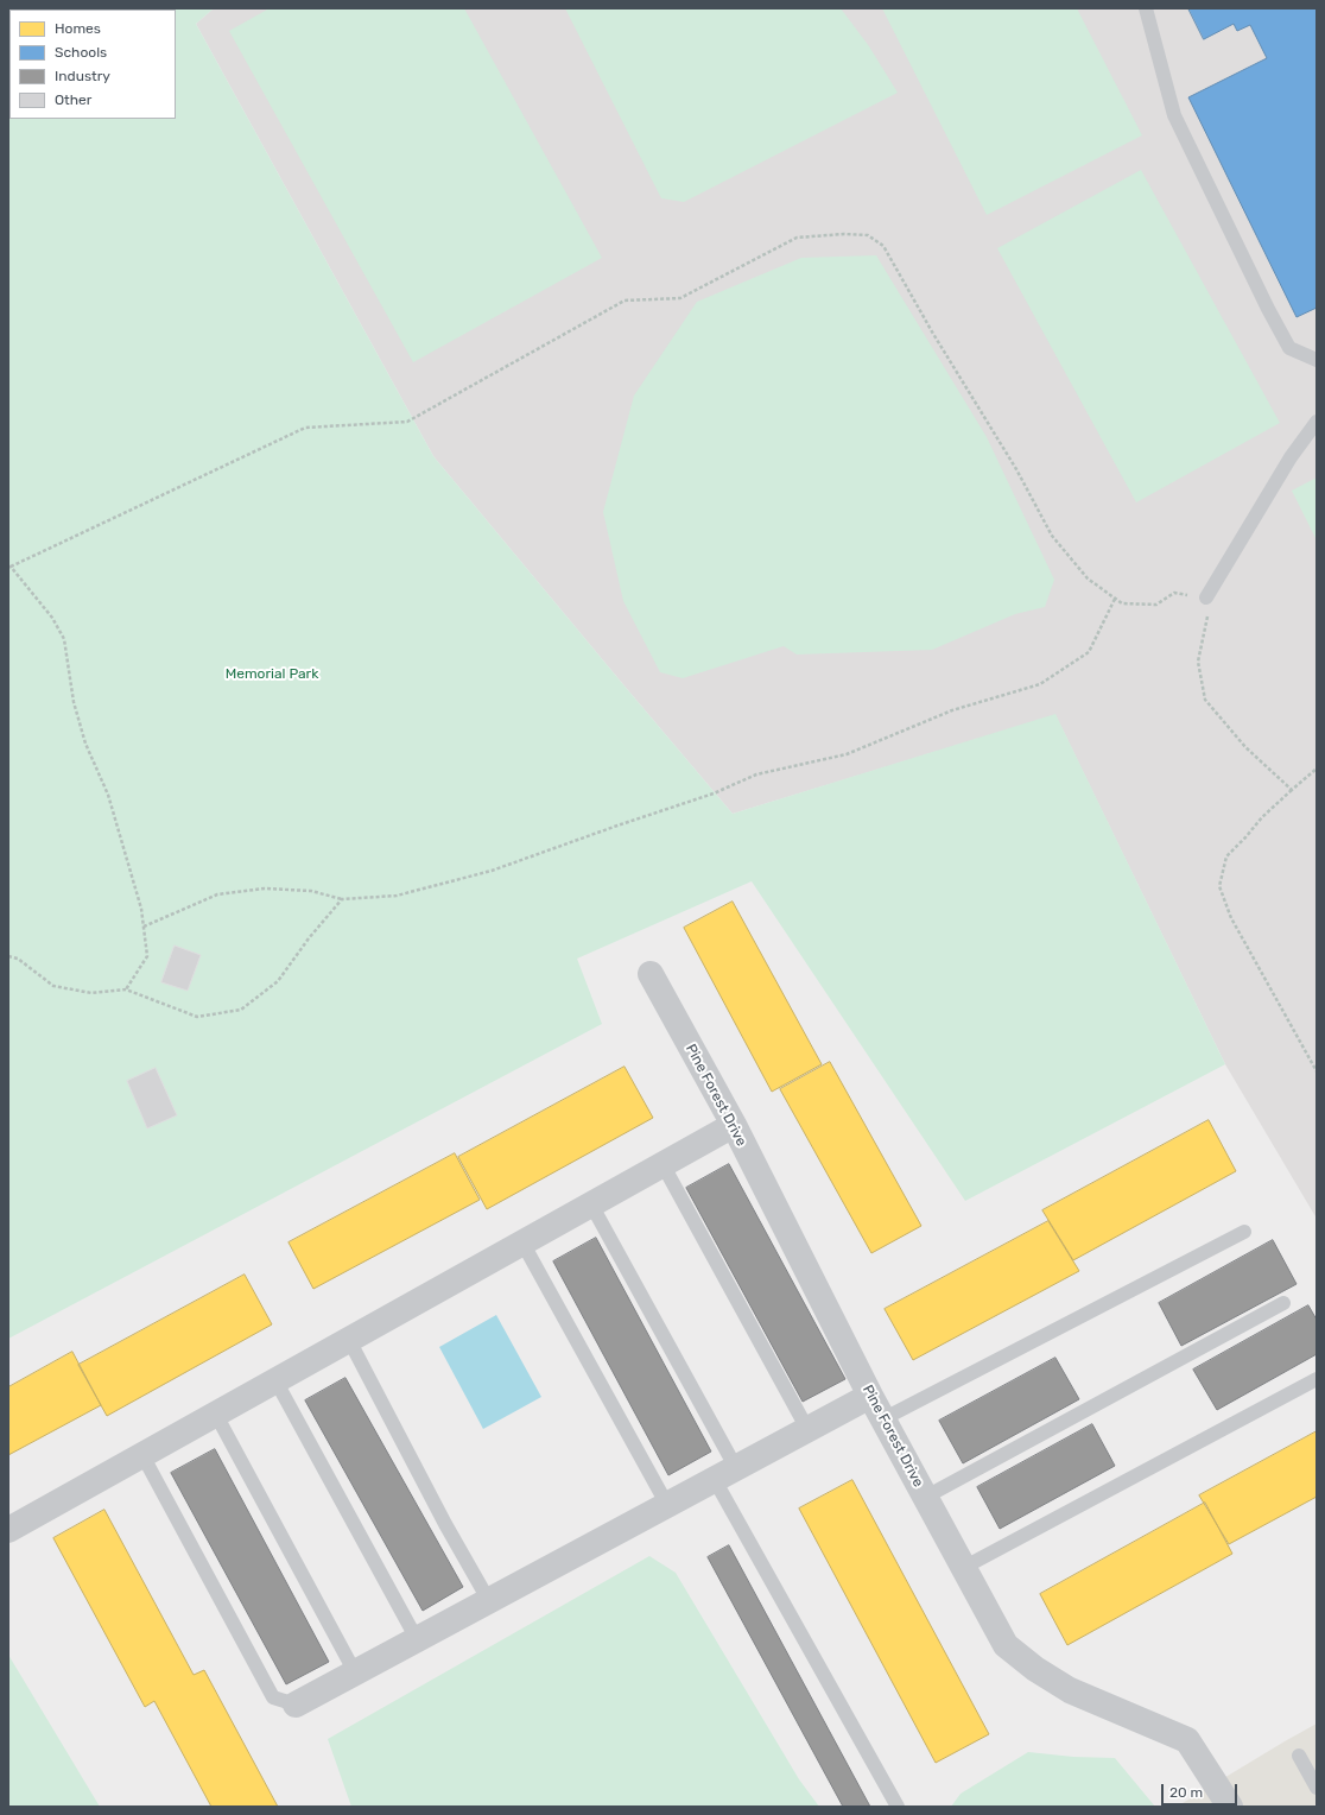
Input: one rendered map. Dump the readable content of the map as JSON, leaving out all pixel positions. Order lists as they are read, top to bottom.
{
  "streets": {
    "street": ["Pine Forest Drive"]
  },
  "parks": ["Memorial Park"],
  "legend": [
    "Homes",
    "Schools",
    "Industry",
    "Other"
  ],
  "scale_bar": "20 m"
}
